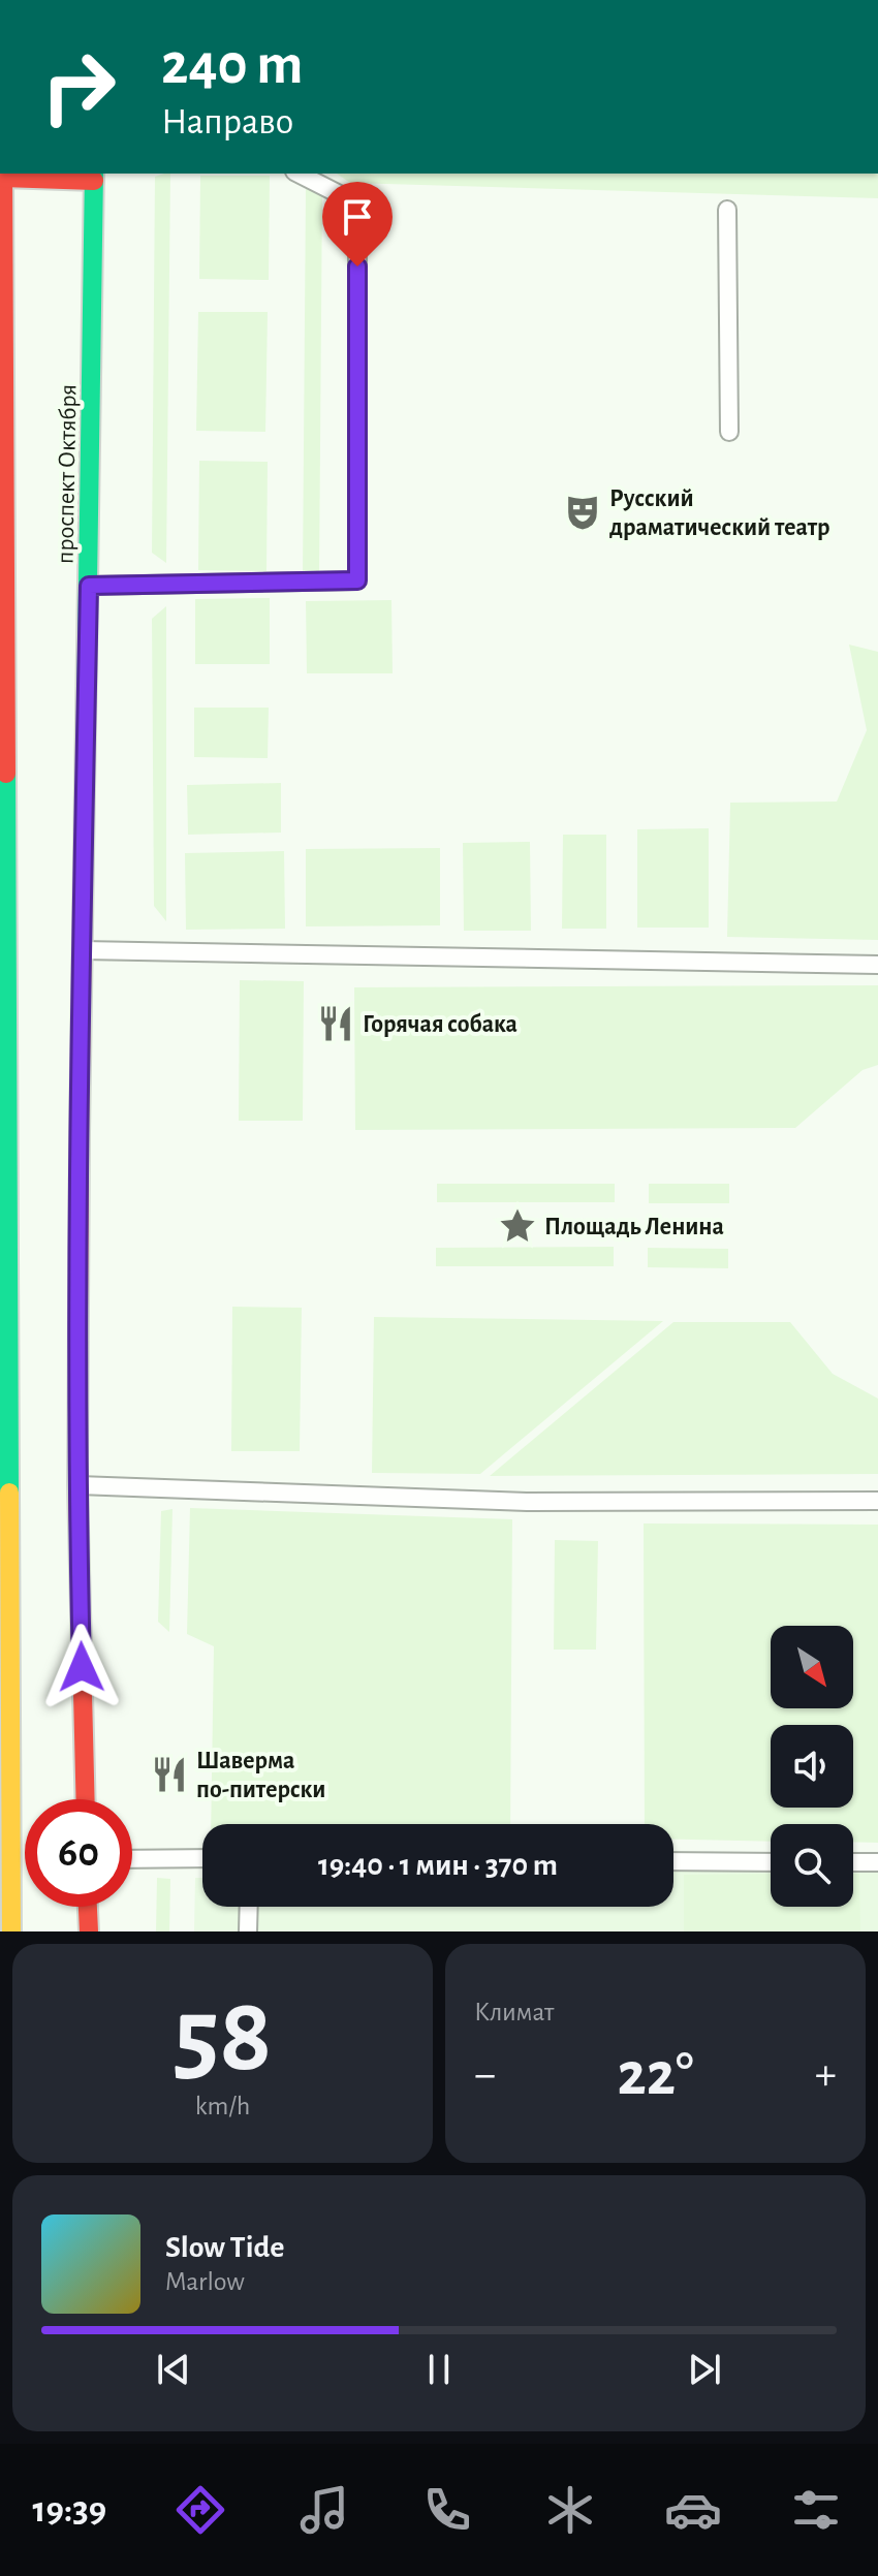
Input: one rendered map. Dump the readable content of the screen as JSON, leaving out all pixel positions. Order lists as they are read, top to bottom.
{
  "streets": {
    "main road": ["проспект Октября"]
  },
  "places": {
    "theatre": ["Русский драматический театр"],
    "restaurant": ["Горячая собака", "Шаверма по-питерски"],
    "place": ["Площадь Ленина"]
  },
  "north": "bottom right",
  "page": {
    "turn": ["240 m", "Направо"],
    "limit": "60",
    "trip": "19:40 · 1 мин · 370 m",
    "tile": [
      ["58", "km/h"],
      "Климат"
    ],
    "heat": ["−", "22°", "+"],
    "song": ["Slow Tide", "Marlow"],
    "tabs": "19:39"
  }
}
